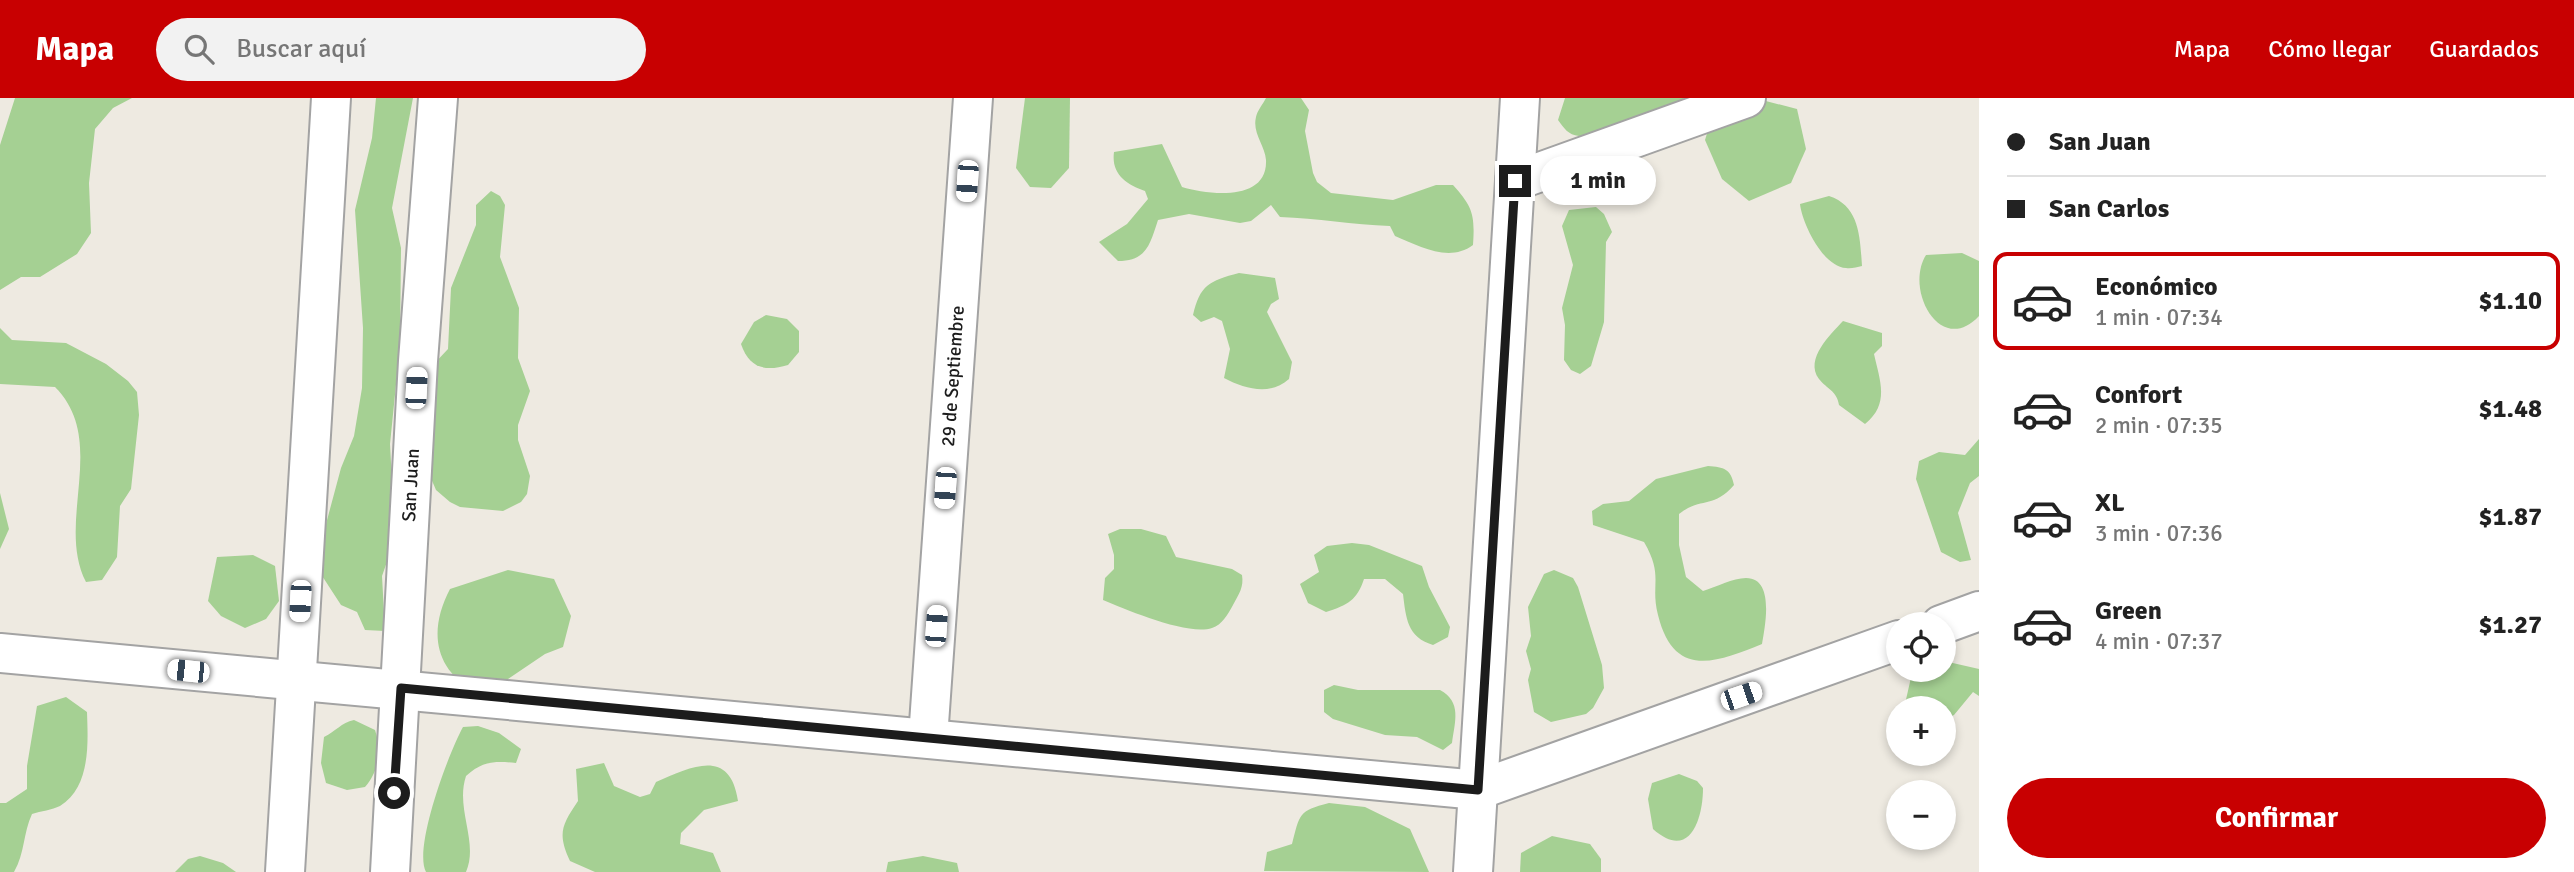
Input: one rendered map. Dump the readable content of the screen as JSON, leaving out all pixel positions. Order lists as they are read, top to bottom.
{
  "streets": {
    "street": ["29 de Septiembre", "San Juan"]
  },
  "page": {
    "header": "Mapa",
    "search": "Buscar aquí",
    "nav": ["Mapa", "Cómo llegar", "Guardados"],
    "banner": ["San Juan", "San Carlos"],
    "bubble": "1 min",
    "list": [
      {
        "name": "Económico",
        "note": "1 min · 07:34",
        "value": "$1.10"
      },
      {
        "name": "Confort",
        "note": "2 min · 07:35",
        "value": "$1.48"
      },
      {
        "name": "XL",
        "note": "3 min · 07:36",
        "value": "$1.87"
      },
      {
        "name": "Green",
        "note": "4 min · 07:37",
        "value": "$1.27"
      }
    ],
    "map_buttons": ["+", "−"],
    "buttons": "Confirmar"
  }
}
